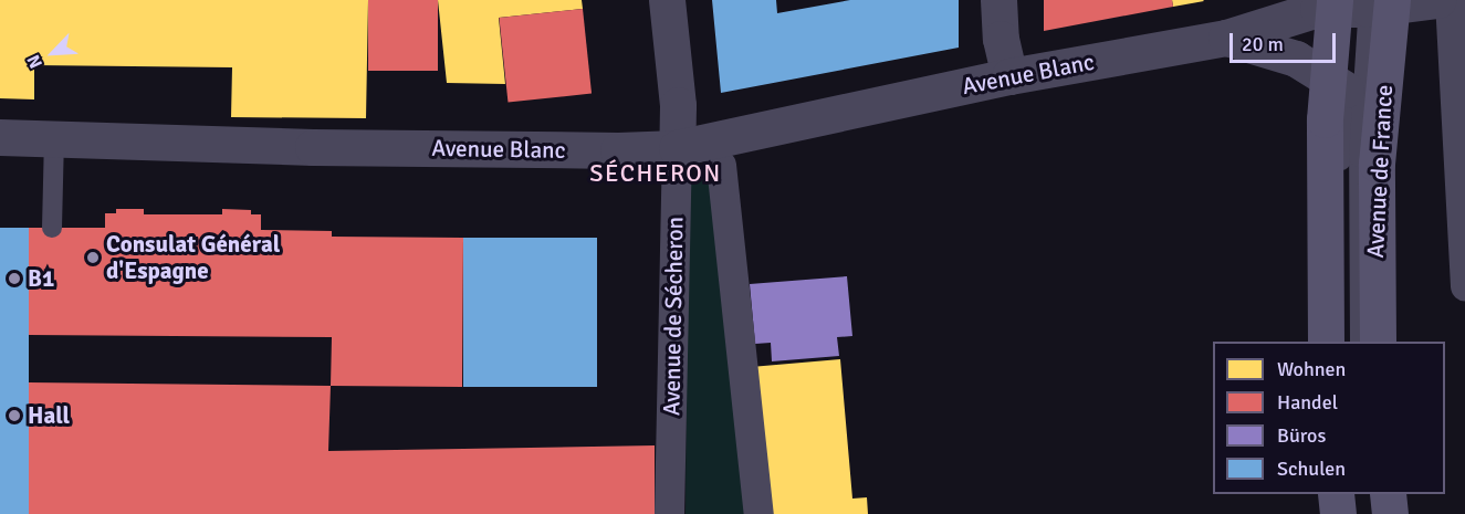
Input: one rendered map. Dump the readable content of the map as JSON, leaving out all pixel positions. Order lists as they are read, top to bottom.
{
  "streets": {
    "main road": ["Avenue de France"],
    "street": ["Avenue Blanc", "Avenue de Sécheron"]
  },
  "crossings": [
    ["Avenue Blanc", "Avenue de France"],
    ["Avenue Blanc", "Avenue de Sécheron"]
  ],
  "districts": ["SÉCHERON"],
  "places": ["Consulat Général d'Espagne", "B1", "Hall"],
  "legend": [
    "Wohnen",
    "Handel",
    "Büros",
    "Schulen"
  ],
  "scale_bar": "20 m",
  "north": "bottom left"
}
